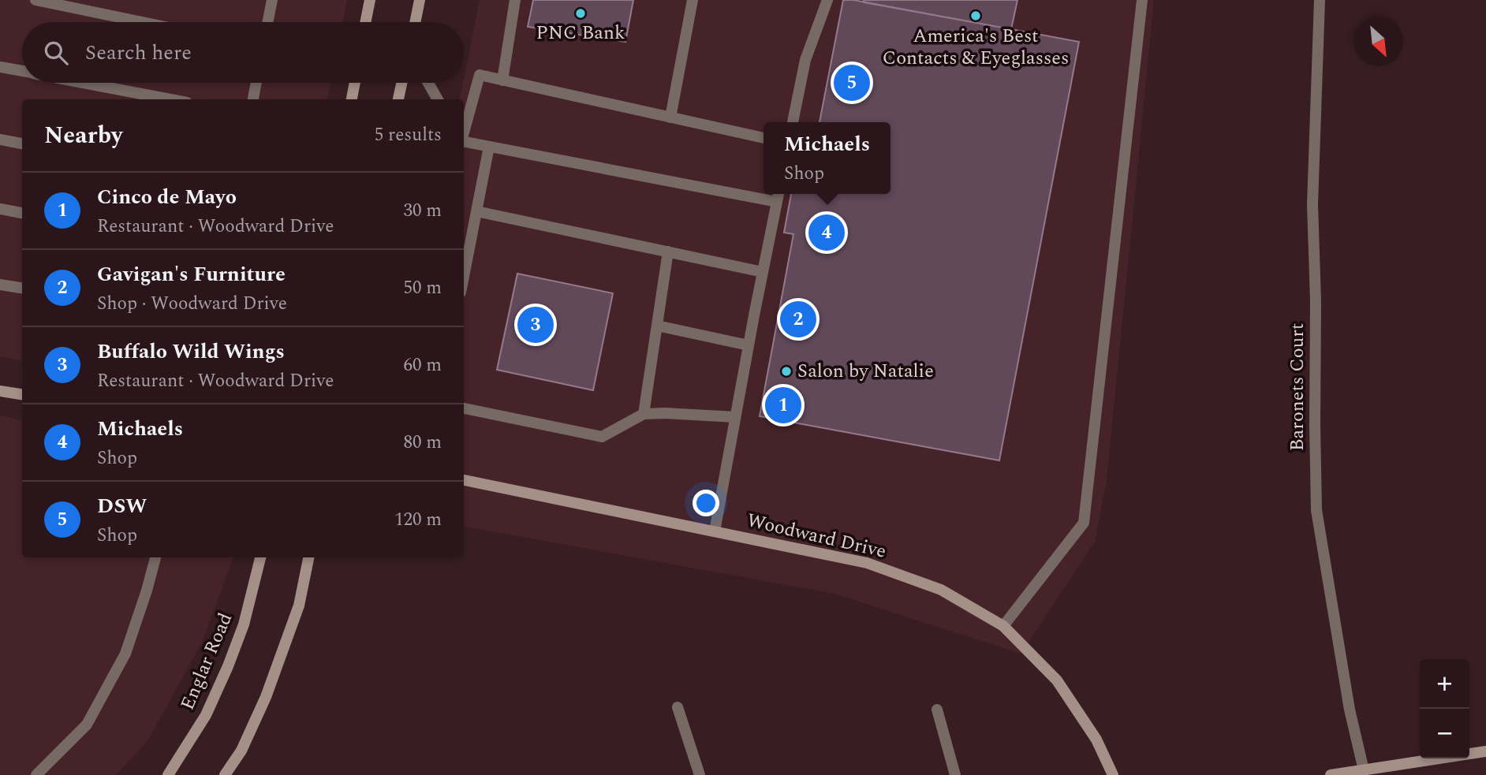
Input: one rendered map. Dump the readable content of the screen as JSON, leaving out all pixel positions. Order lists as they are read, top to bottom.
{
  "streets": {
    "street": ["Baronets Court", "Woodward Drive", "Englar Road"]
  },
  "places": ["PNC Bank", "America's Best Contacts & Eyeglasses", "Salon by Natalie"],
  "north": "bottom right",
  "page": {
    "search": "Search here",
    "pins": [
      "5",
      "4",
      "2",
      "3",
      "1"
    ],
    "heading": ["Nearby", "5 results"],
    "popup": ["Michaels", "Shop"],
    "list": [
      {
        "mark": "1",
        "name": "Cinco de Mayo",
        "note": "Restaurant · Woodward Drive",
        "value": "30 m"
      },
      {
        "mark": "2",
        "name": "Gavigan's Furniture",
        "note": "Shop · Woodward Drive",
        "value": "50 m"
      },
      {
        "mark": "3",
        "name": "Buffalo Wild Wings",
        "note": "Restaurant · Woodward Drive",
        "value": "60 m"
      },
      {
        "mark": "4",
        "name": "Michaels",
        "note": "Shop",
        "value": "80 m"
      },
      {
        "mark": "5",
        "name": "DSW",
        "note": "Shop",
        "value": "120 m"
      }
    ],
    "map_buttons": ["+", "−"]
  }
}
